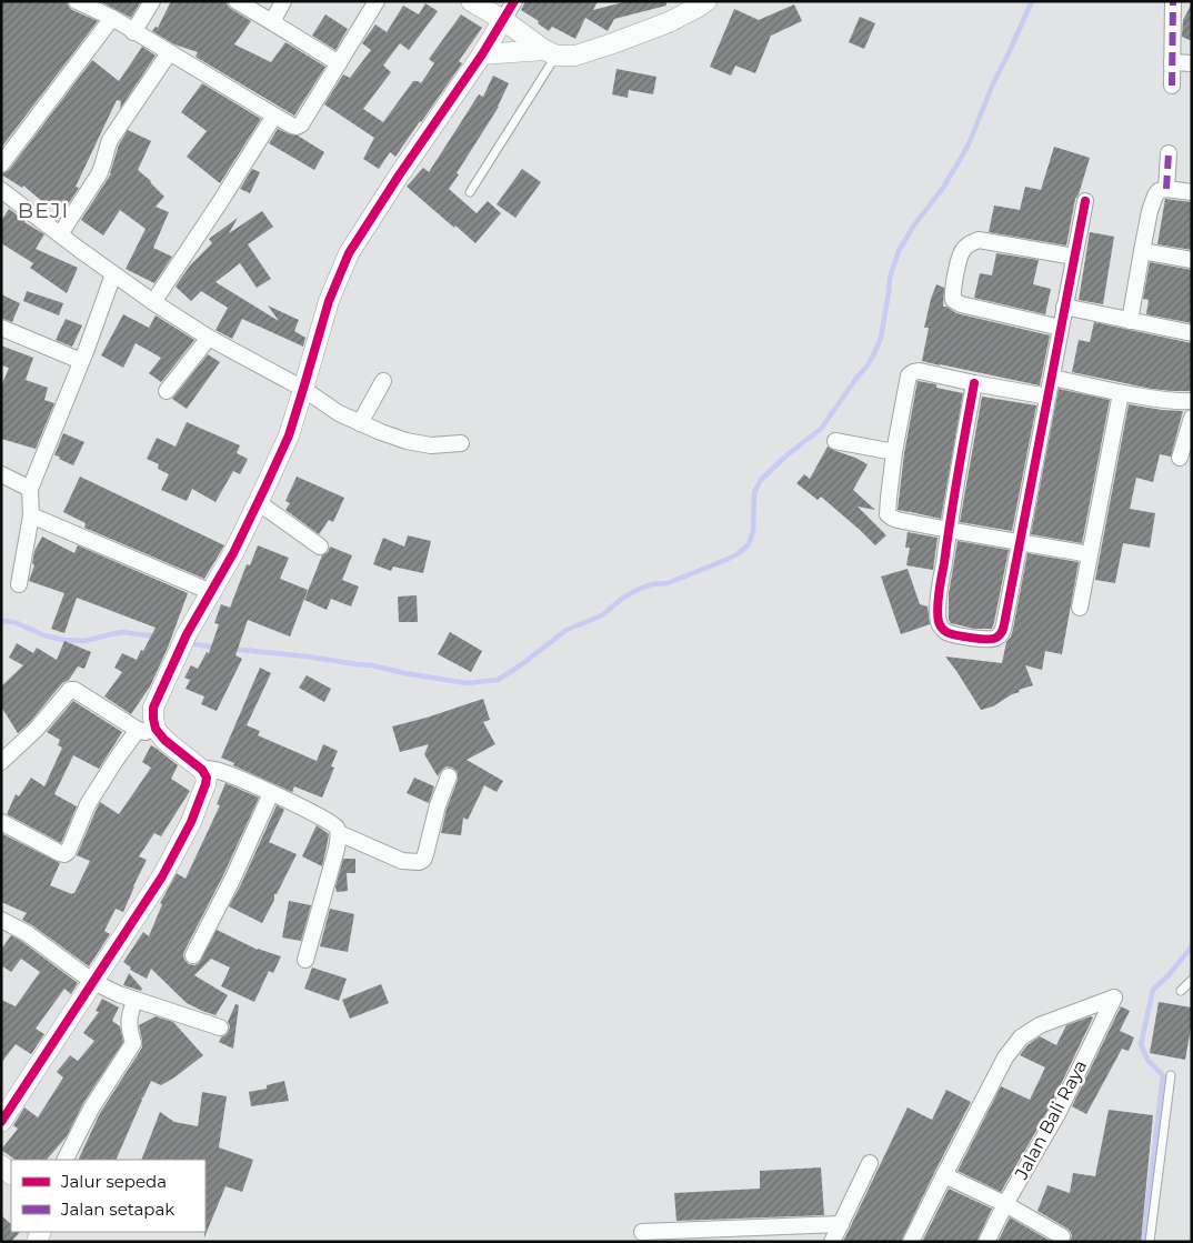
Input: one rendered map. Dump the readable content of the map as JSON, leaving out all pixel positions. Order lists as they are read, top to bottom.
{
  "streets": {
    "street": ["Jalan Bali Raya"]
  },
  "districts": ["BEJI"],
  "legend": ["Jalur sepeda", "Jalan setapak"]
}
